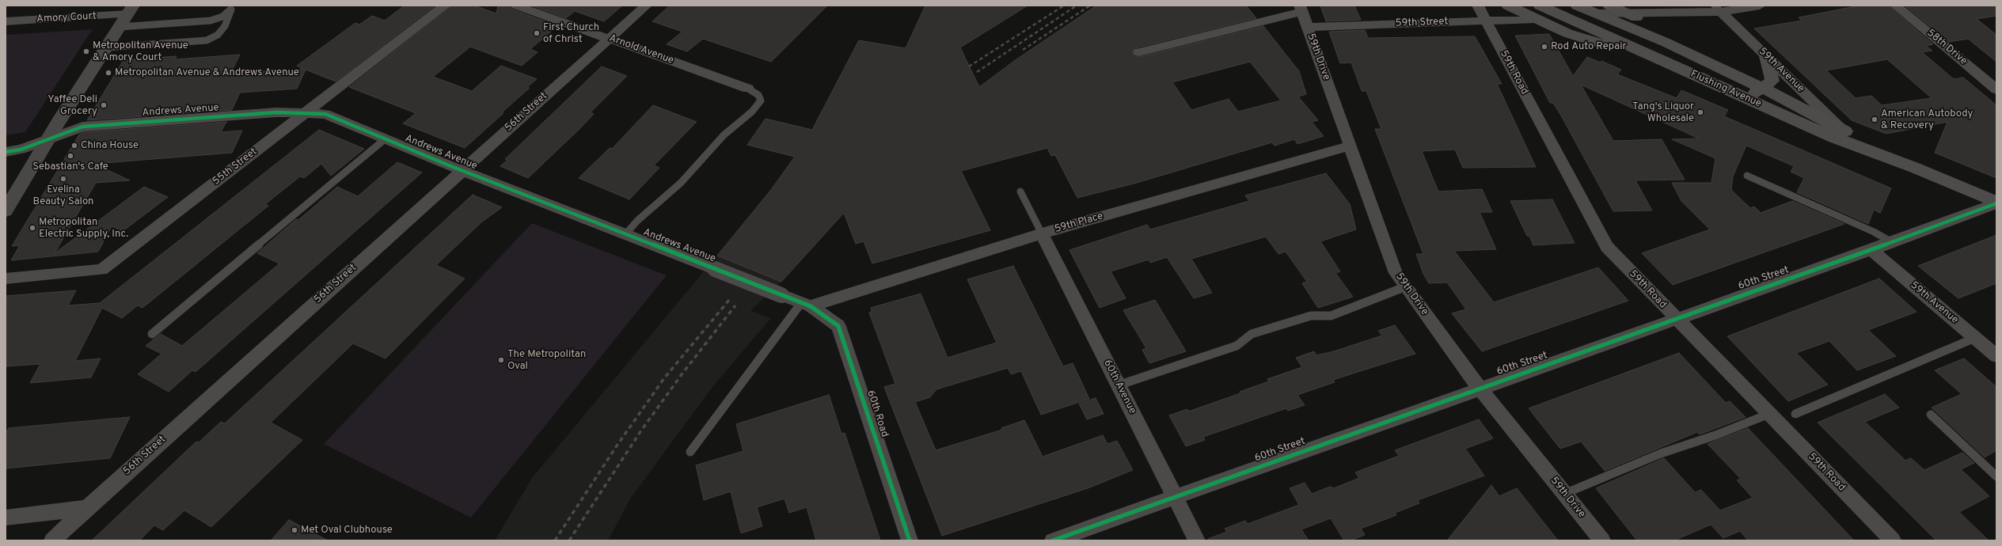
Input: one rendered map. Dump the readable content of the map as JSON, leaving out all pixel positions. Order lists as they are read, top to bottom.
{
  "streets": {
    "main road": ["Flushing Avenue"],
    "street": [
      "Amory Court",
      "59th Street",
      "58th Drive",
      "Arnold Avenue",
      "59th Drive",
      "59th Avenue",
      "59th Road",
      "Andrews Avenue",
      "56th Street",
      "55th Street",
      "59th Place",
      "60th Street",
      "60th Avenue",
      "60th Road"
    ]
  },
  "crossings": [
    ["59th Street", "59th Drive"],
    ["59th Street", "59th Road"],
    ["59th Street", "Flushing Avenue"],
    ["Arnold Avenue", "56th Street"],
    ["59th Drive", "59th Place"],
    ["59th Drive", "60th Street"],
    ["59th Avenue", "Flushing Avenue"],
    ["59th Avenue", "60th Street"],
    ["59th Road", "60th Street"],
    ["Flushing Avenue", "60th Street"],
    ["Andrews Avenue", "56th Street"],
    ["Andrews Avenue", "55th Street"],
    ["Andrews Avenue", "59th Place"],
    ["Andrews Avenue", "60th Road"],
    ["59th Place", "60th Avenue"],
    ["59th Place", "60th Road"],
    ["60th Street", "60th Avenue"]
  ],
  "places": [
    "First Church of Christ",
    "Rod Auto Repair",
    "Metropolitan Avenue & Amory Court",
    "Metropolitan Avenue & Andrews Avenue",
    "Yaffee Deli Grocery",
    "Tang's Liquor Wholesale",
    "American Autobody & Recovery",
    "China House",
    "Sebastian's Cafe",
    "Evelina Beauty Salon",
    "Metropolitan Electric Supply, Inc.",
    "The Metropolitan Oval",
    "Met Oval Clubhouse"
  ]
}
